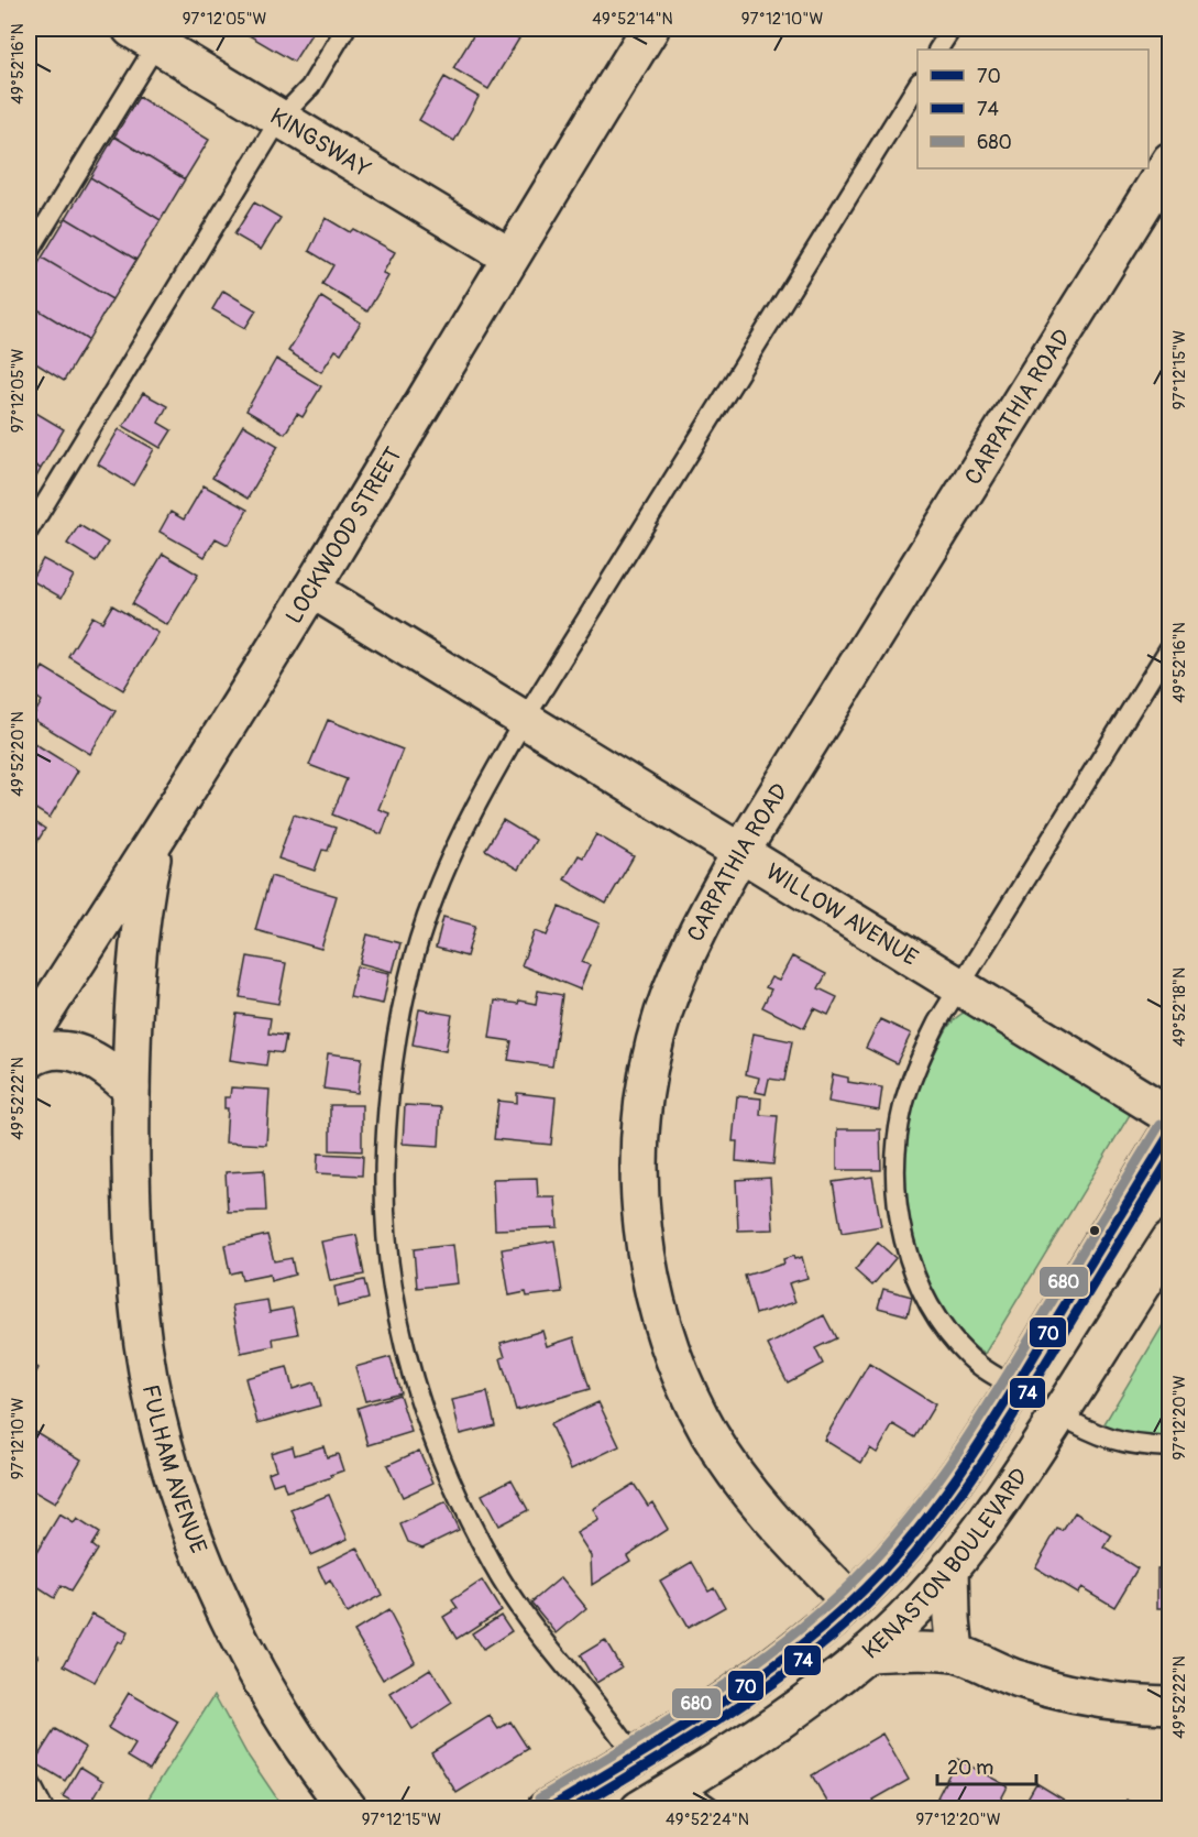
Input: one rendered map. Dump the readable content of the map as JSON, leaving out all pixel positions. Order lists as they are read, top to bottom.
{
  "streets": {
    "street": [
      "KINGSWAY",
      "CARPATHIA ROAD",
      "LOCKWOOD STREET",
      "WILLOW AVENUE",
      "FULHAM AVENUE",
      "KENASTON BOULEVARD"
    ]
  },
  "crossings": [
    ["KINGSWAY", "LOCKWOOD STREET"],
    ["CARPATHIA ROAD", "WILLOW AVENUE"],
    ["CARPATHIA ROAD", "KENASTON BOULEVARD"],
    ["LOCKWOOD STREET", "WILLOW AVENUE"],
    ["LOCKWOOD STREET", "FULHAM AVENUE"]
  ],
  "lines": ["transit line 680", "transit line 70", "transit line 74"],
  "legend": ["70", "74", "680"],
  "scale_bar": "20 m",
  "coordinates": [
    "97°12'05\"W",
    "49°52'14\"N",
    "97°12'10\"W",
    "49°52'16\"N",
    "97°12'15\"W",
    "49°52'20\"N",
    "49°52'18\"N",
    "49°52'22\"N",
    "97°12'20\"W",
    "49°52'24\"N"
  ]
}
